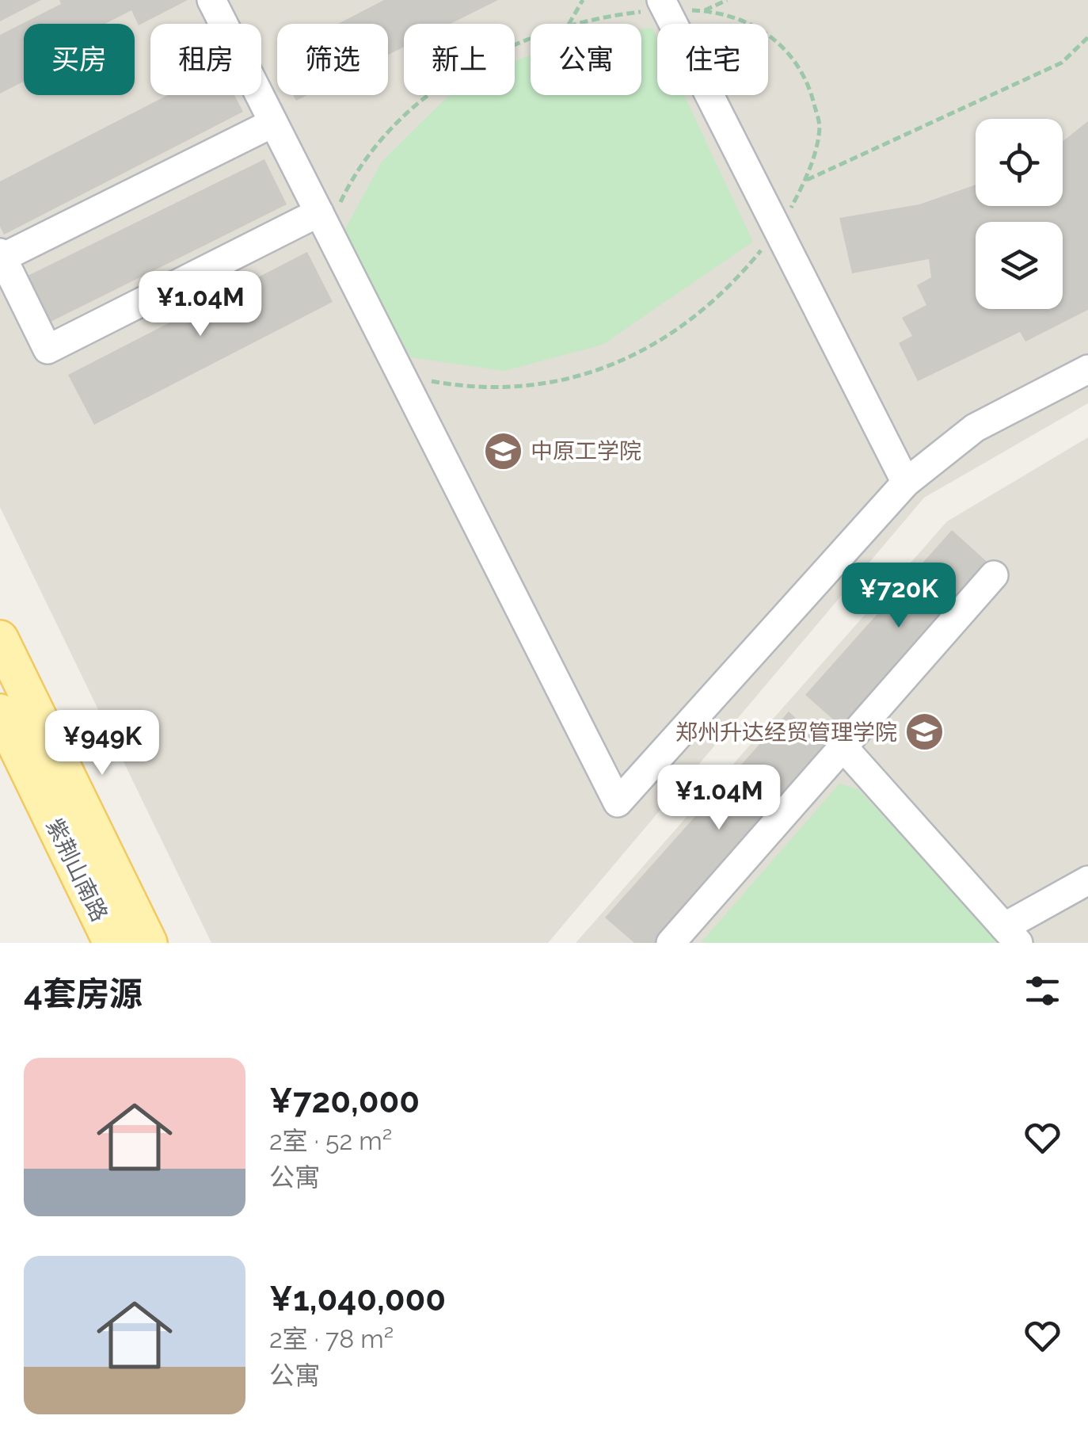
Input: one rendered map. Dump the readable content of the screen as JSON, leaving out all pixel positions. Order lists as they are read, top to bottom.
{
  "streets": {
    "main road": ["紫荆山南路"]
  },
  "places": {
    "school or university": ["中原工学院", "郑州升达经贸管理学院"]
  },
  "page": {
    "chip": [
      "买房",
      "租房",
      "筛选",
      "新上",
      "公寓",
      "住宅"
    ],
    "price": [
      "¥1.04M",
      "¥720K",
      "¥949K",
      "¥1.04M"
    ],
    "heading": "4套房源",
    "list": [
      {
        "name": "¥720,000",
        "note": "2室 · 52 m² · 公寓"
      },
      {
        "name": "¥1,040,000",
        "note": "2室 · 78 m² · 公寓"
      }
    ]
  }
}
